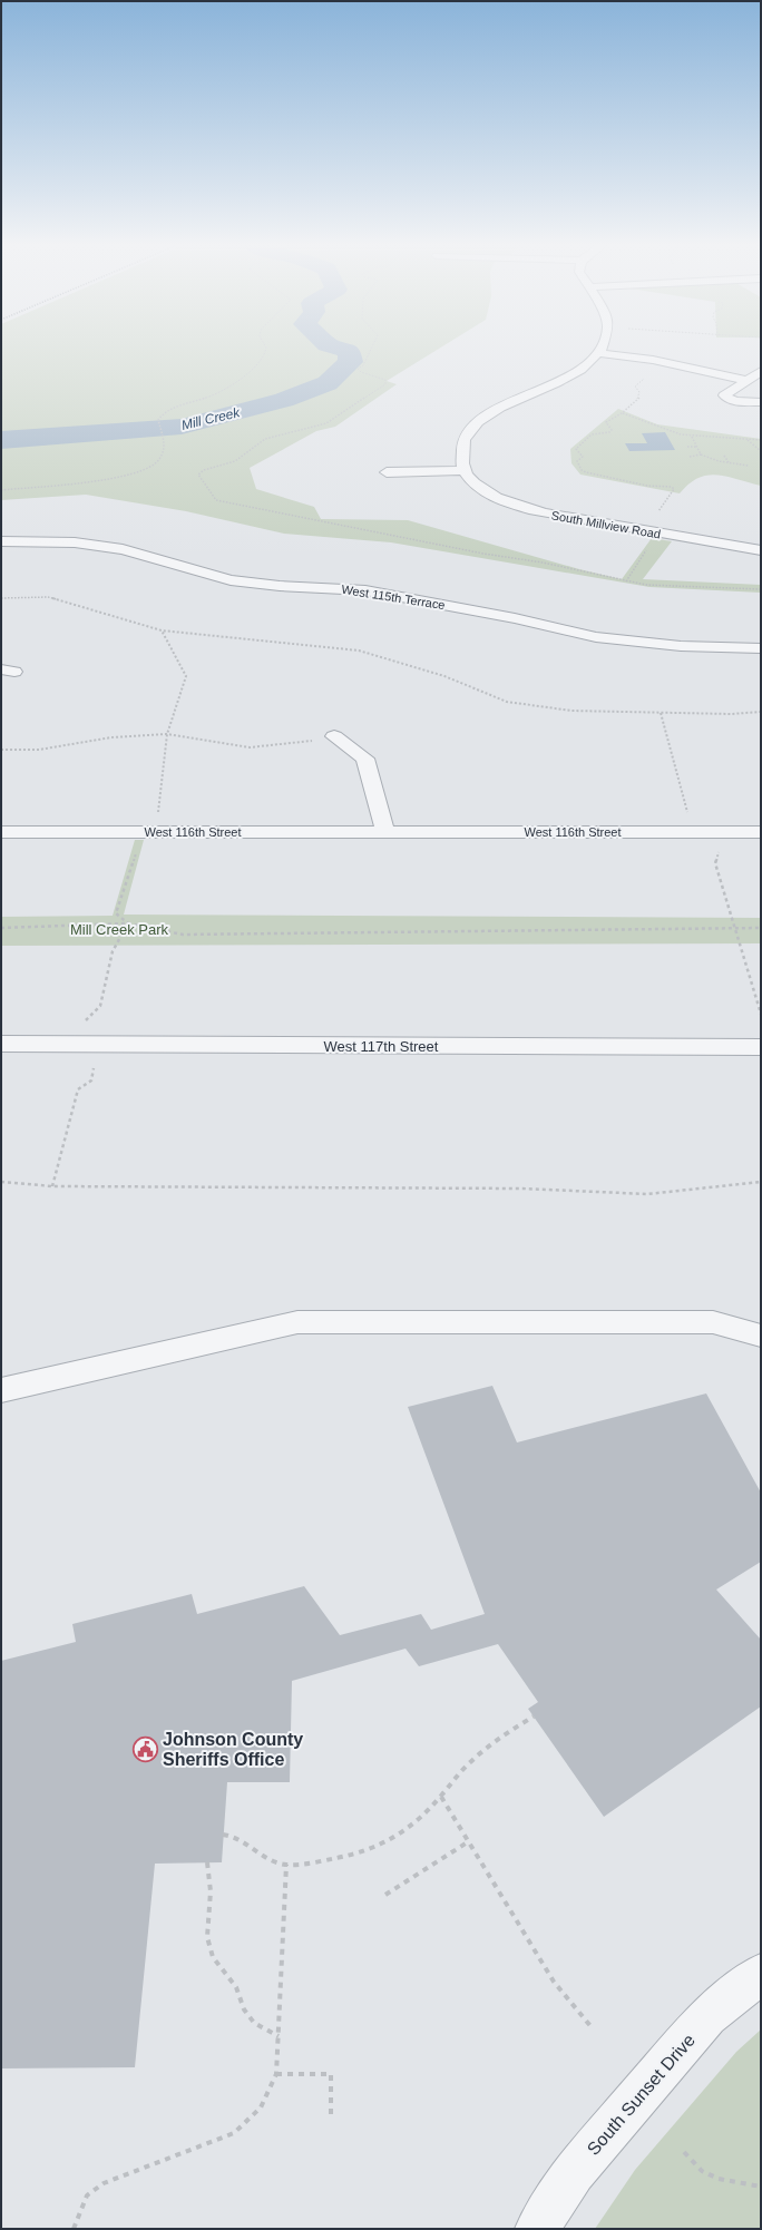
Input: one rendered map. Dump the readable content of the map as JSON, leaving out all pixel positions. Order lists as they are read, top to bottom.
{
  "streets": {
    "street": [
      "South Millview Road",
      "West 115th Terrace",
      "West 116th Street",
      "West 117th Street",
      "South Sunset Drive"
    ]
  },
  "water": ["Mill Creek"],
  "parks": ["Mill Creek Park"],
  "places": {
    "public building": ["Johnson County Sheriffs Office"]
  }
}
